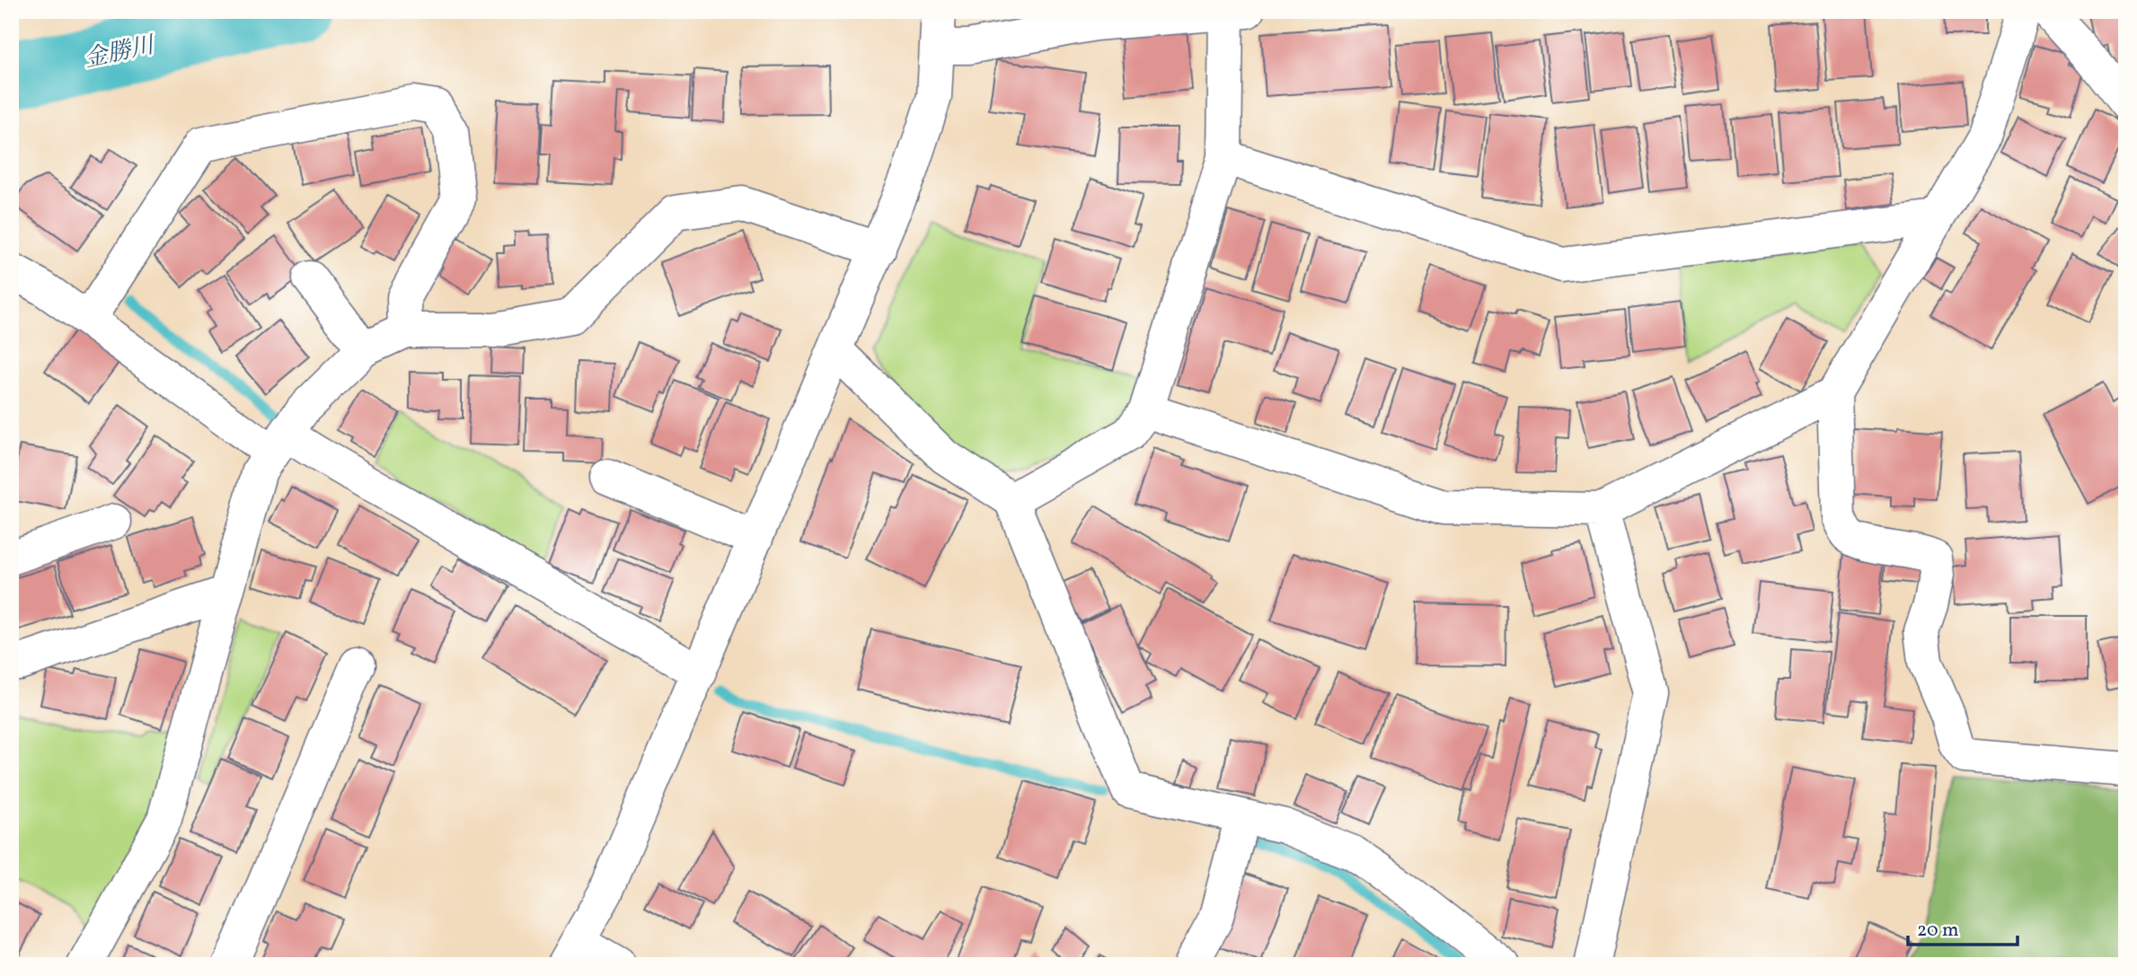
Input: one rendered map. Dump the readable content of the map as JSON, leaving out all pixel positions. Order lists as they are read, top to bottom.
{
  "water": ["金勝川"],
  "scale_bar": "20 m"
}
